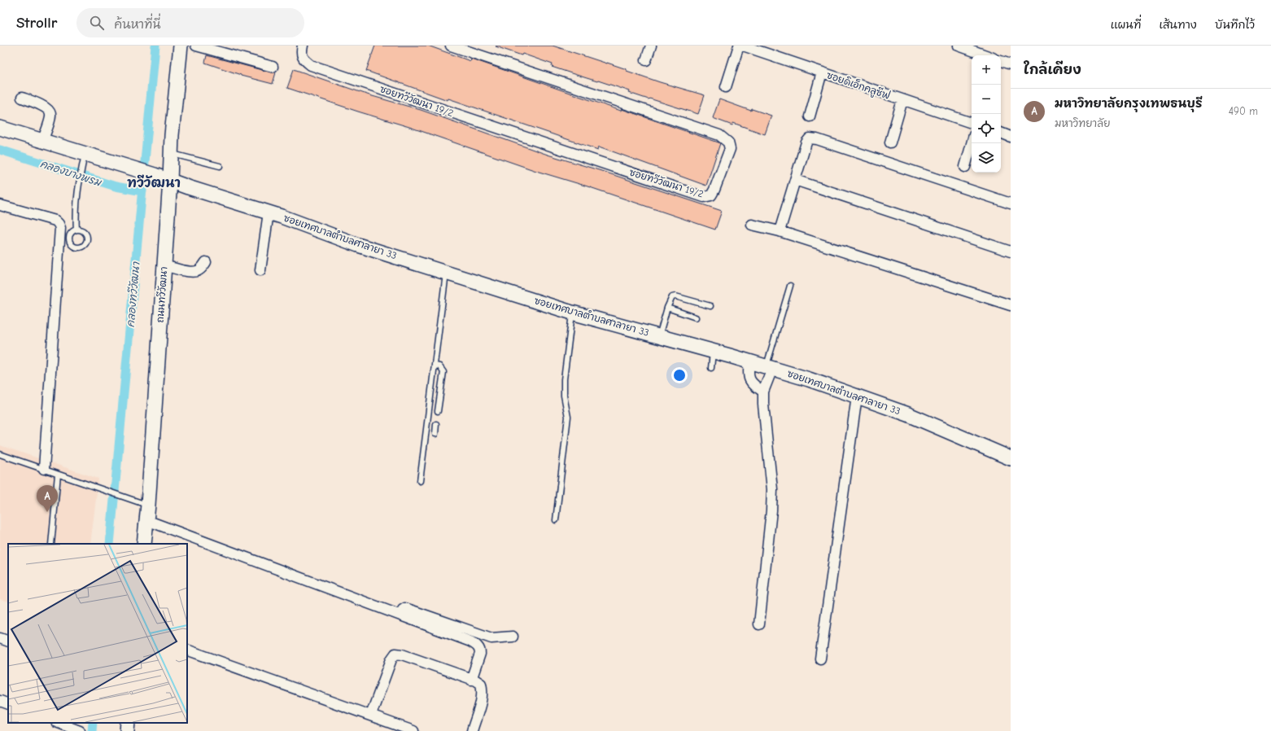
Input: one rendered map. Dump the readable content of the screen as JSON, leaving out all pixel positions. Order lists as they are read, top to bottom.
{
  "streets": {
    "street": [
      "ซอยดิเอ็กคลูซีฟ",
      "ซอยทวีวัฒนา 19/2",
      "ซอยเทศบาลตำบลศาลายา 33",
      "ถนนทวีวัฒนา"
    ]
  },
  "crossings": [
    ["ซอยเทศบาลตำบลศาลายา 33", "ถนนทวีวัฒนา"]
  ],
  "districts": ["ทวีวัฒนา"],
  "water": ["คลองบางพรม", "คลองทวีวัฒนา"],
  "page": {
    "header": "Strollr",
    "search": "ค้นหาที่นี่",
    "nav": ["แผนที่", "เส้นทาง", "บันทึกไว้"],
    "heading": "ใกล้เคียง",
    "map_buttons": ["+", "−"],
    "list": [
      {
        "mark": "A",
        "name": "มหาวิทยาลัยกรุงเทพธนบุรี",
        "note": "มหาวิทยาลัย",
        "value": "490 m"
      }
    ],
    "pins": "A"
  }
}
